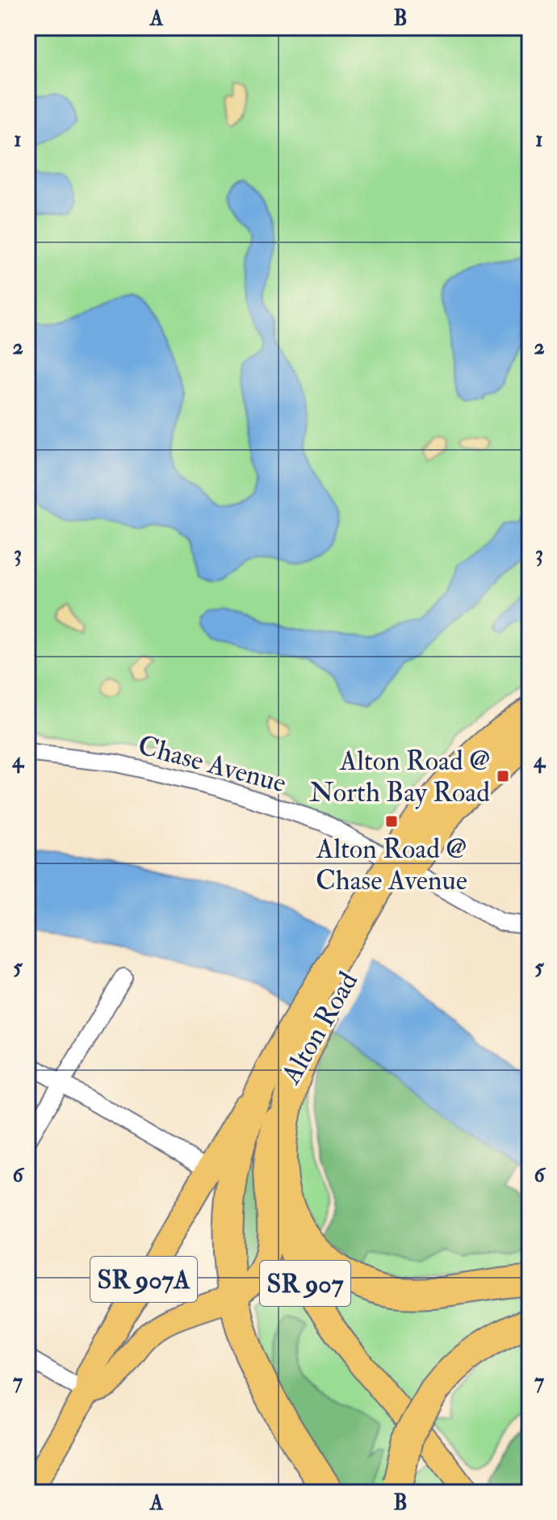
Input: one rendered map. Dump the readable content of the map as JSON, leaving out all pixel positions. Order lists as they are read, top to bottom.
{
  "streets": {
    "highway": ["Alton Road", "SR 907"],
    "main road": ["SR 907A"],
    "street": ["Chase Avenue"]
  },
  "crossings": [
    ["Chase Avenue", "Alton Road"],
    ["Alton Road", "SR 907"]
  ],
  "places": {
    "transit": ["Alton Road @ North Bay Road", "Alton Road @ Chase Avenue"]
  },
  "grid": {
    "columns": ["A", "B"],
    "rows": [
      "1",
      "2",
      "3",
      "4",
      "5",
      "6",
      "7"
    ]
  }
}
